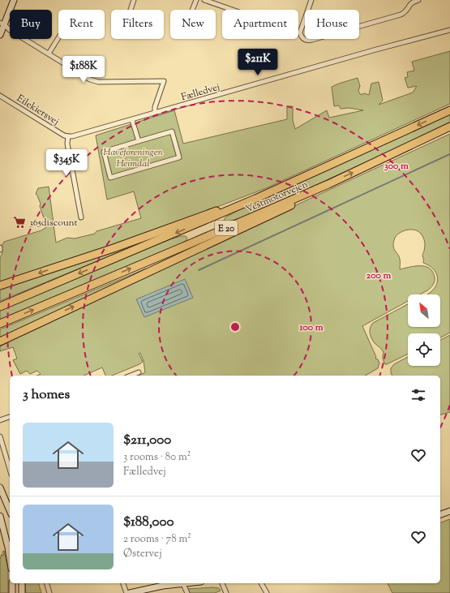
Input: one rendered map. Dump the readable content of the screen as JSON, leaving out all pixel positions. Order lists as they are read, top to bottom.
{
  "streets": {
    "highway": ["Vestmotorvejen", "E 20"],
    "street": ["Fælledvej", "Eilekiersvej"]
  },
  "crossings": [
    ["Fælledvej", "Eilekiersvej"]
  ],
  "parks": ["Haveforeningen Heimdal"],
  "places": {
    "supermarket": ["365discount"]
  },
  "north": "top left",
  "page": {
    "chip": [
      "Buy",
      "Rent",
      "Filters",
      "New",
      "Apartment",
      "House"
    ],
    "price": ["$211K", "$188K", "$345K"],
    "heading": "3 homes",
    "list": [
      {
        "name": "$211,000",
        "note": "3 rooms · 80 m² · Fælledvej"
      },
      {
        "name": "$188,000",
        "note": "2 rooms · 78 m² · Østervej"
      }
    ]
  },
  "rings": ["300 m", "200 m", "100 m"]
}
